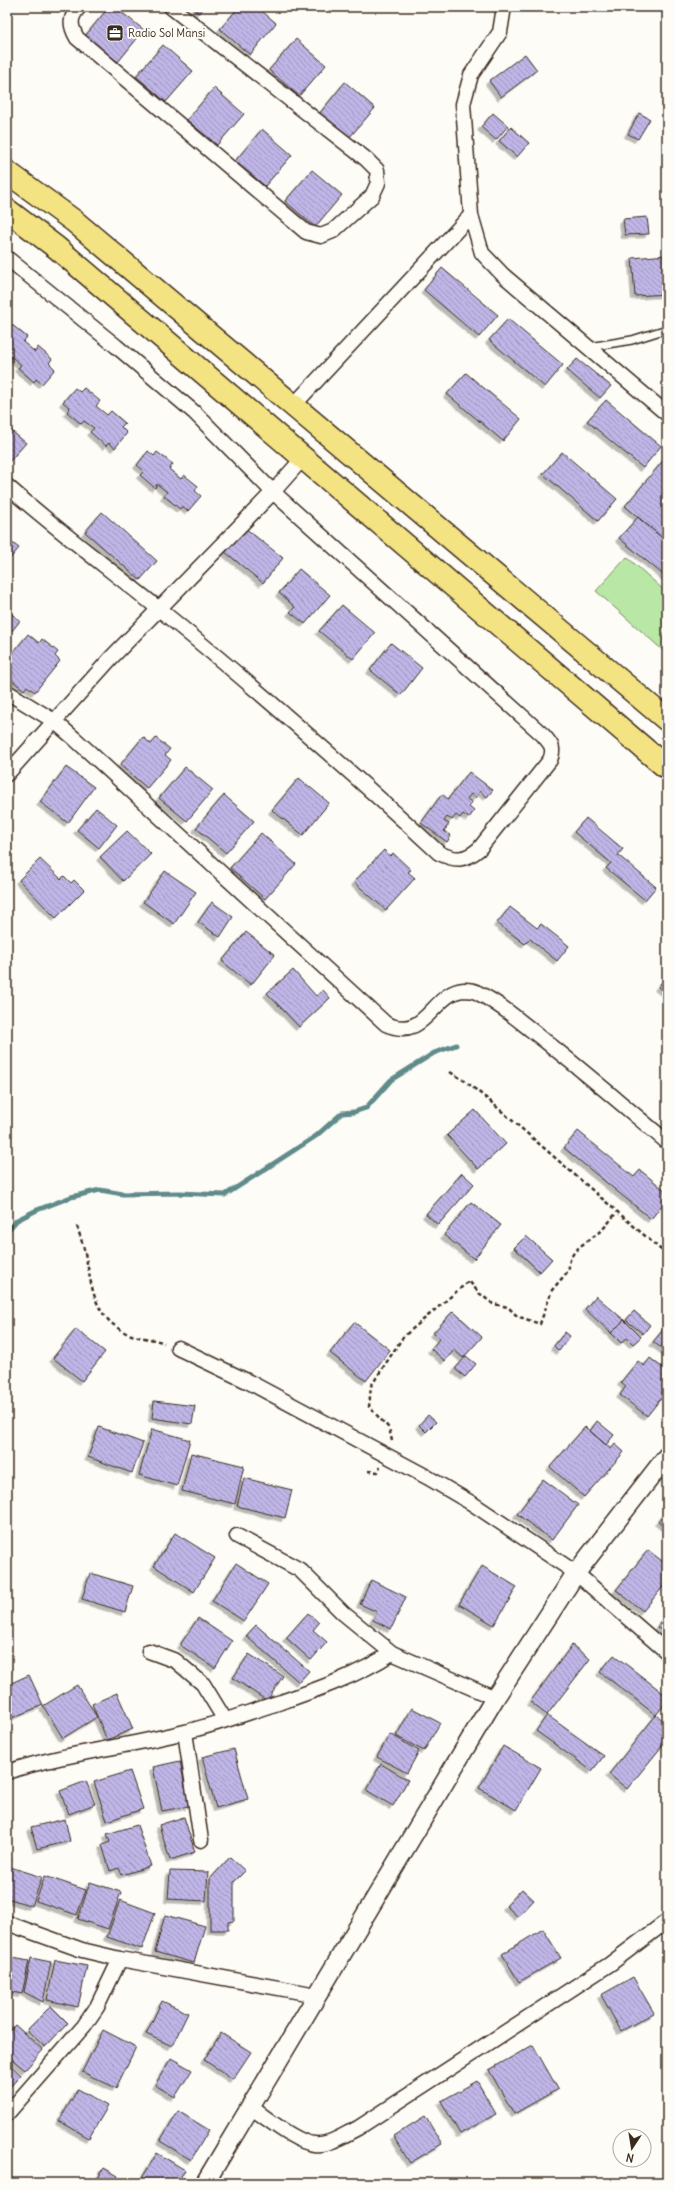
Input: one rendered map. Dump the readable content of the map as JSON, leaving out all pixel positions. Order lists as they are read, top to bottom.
{
  "places": {
    "office": ["Radio Sol Mansi"]
  },
  "north": "bottom"
}
